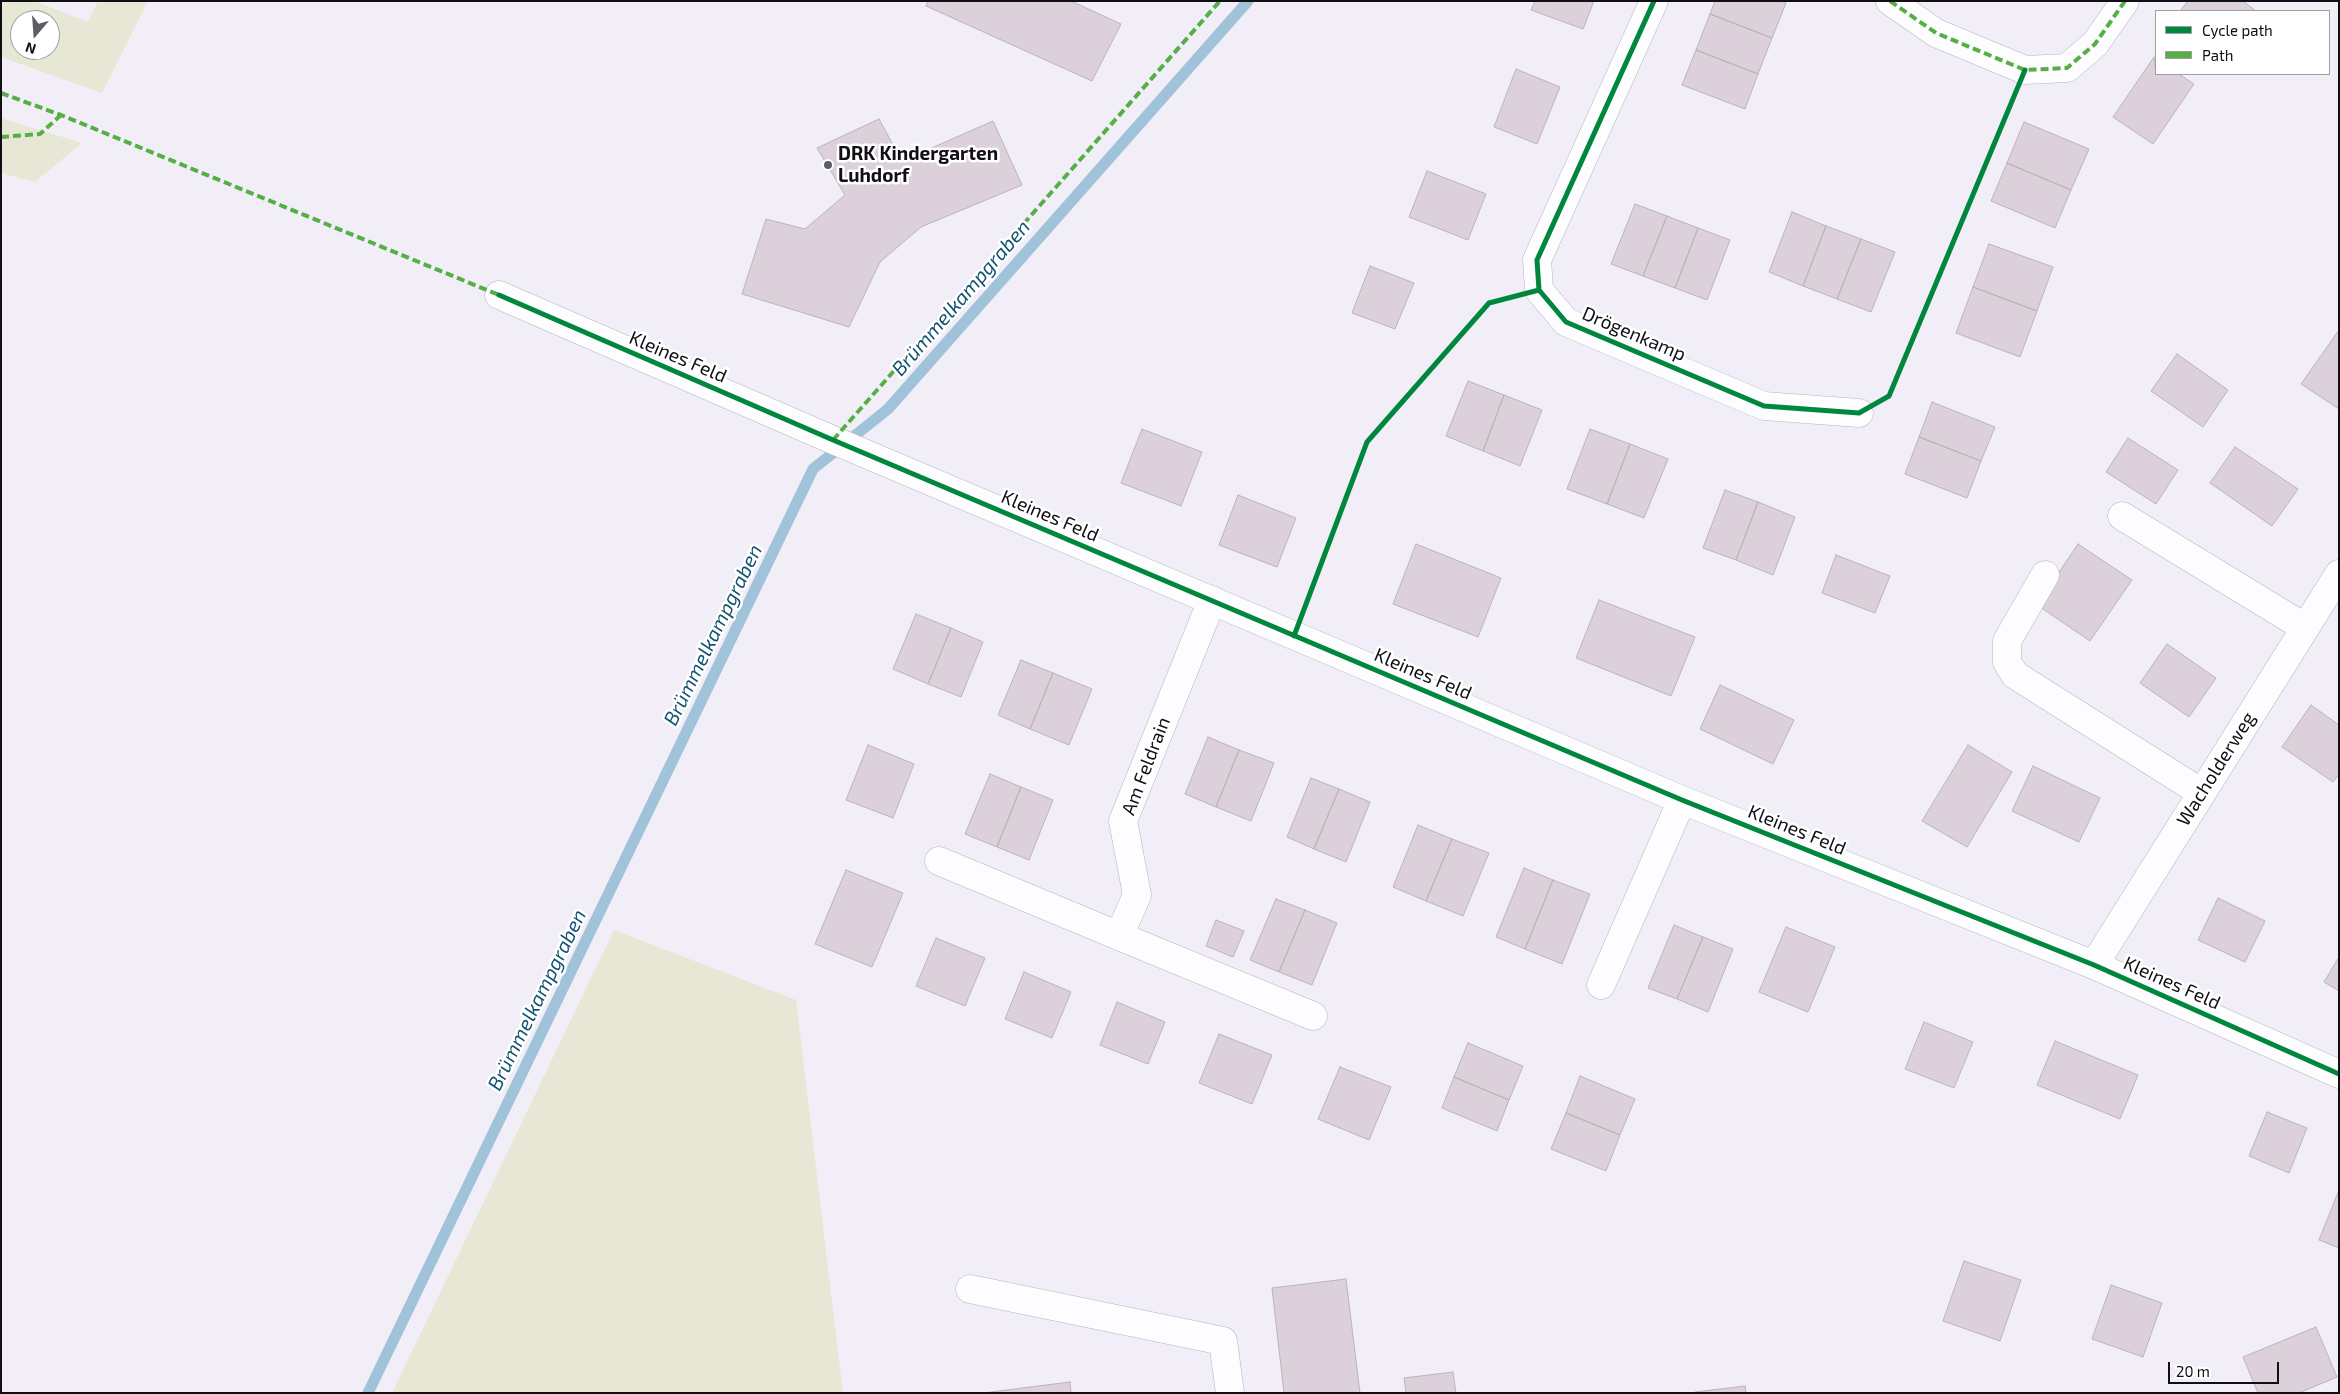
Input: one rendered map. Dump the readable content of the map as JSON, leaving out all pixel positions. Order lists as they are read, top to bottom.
{
  "streets": {
    "street": [
      "Drögenkamp",
      "Kleines Feld",
      "Am Feldrain",
      "Wacholderweg"
    ]
  },
  "crossings": [
    ["Kleines Feld", "Am Feldrain"],
    ["Kleines Feld", "Wacholderweg"]
  ],
  "water": ["Brümmelkampgraben"],
  "places": ["DRK Kindergarten Luhdorf"],
  "legend": ["Cycle path", "Path"],
  "scale_bar": "20 m",
  "north": "bottom"
}
